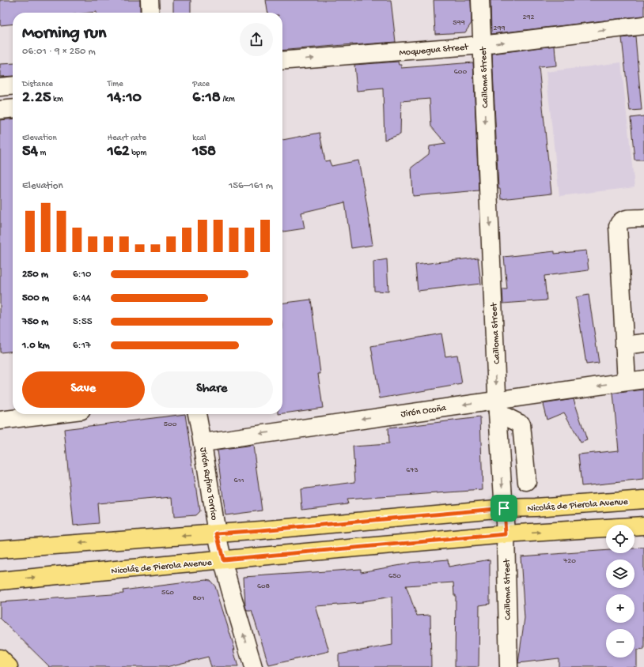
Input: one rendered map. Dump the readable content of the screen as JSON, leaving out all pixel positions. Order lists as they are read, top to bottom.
{
  "streets": {
    "main road": ["Nicolás de Pierola Avenue"],
    "street": [
      "Moquegua Street",
      "Cailloma Street",
      "Jirón Ocoña",
      "Jirón Rufino Torrico"
    ]
  },
  "crossings": [
    ["Moquegua Street", "Cailloma Street"],
    ["Cailloma Street", "Jirón Ocoña"],
    ["Cailloma Street", "Nicolás de Pierola Avenue"],
    ["Jirón Ocoña", "Jirón Rufino Torrico"],
    ["Jirón Rufino Torrico", "Nicolás de Pierola Avenue"]
  ],
  "one_way": [
    "Moquegua Street",
    "Cailloma Street",
    "Jirón Ocoña",
    "Jirón Rufino Torrico"
  ],
  "house_numbers": [
    "292",
    "599",
    "299",
    "600",
    "500",
    "673",
    "611",
    "720",
    "650",
    "608",
    "560",
    "801"
  ],
  "page": {
    "heading": ["Morning run", "06:01 · 9 × 250 m"],
    "stats": [
      ["Distance", "2.25 km"],
      ["Time", "14:10"],
      ["Pace", "6:18 /km"],
      ["Elevation", "54 m"],
      ["Heart rate", "162 bpm"],
      ["kcal", "158"]
    ],
    "chart": ["Elevation", "156–161 m"],
    "list": [
      {
        "name": "250 m",
        "note": "6:10"
      },
      {
        "name": "500 m",
        "note": "6:44"
      },
      {
        "name": "750 m",
        "note": "5:55"
      },
      {
        "name": "1.0 km",
        "note": "6:17"
      }
    ],
    "buttons": ["Save", "Share"],
    "map_buttons": ["+", "−"]
  }
}
